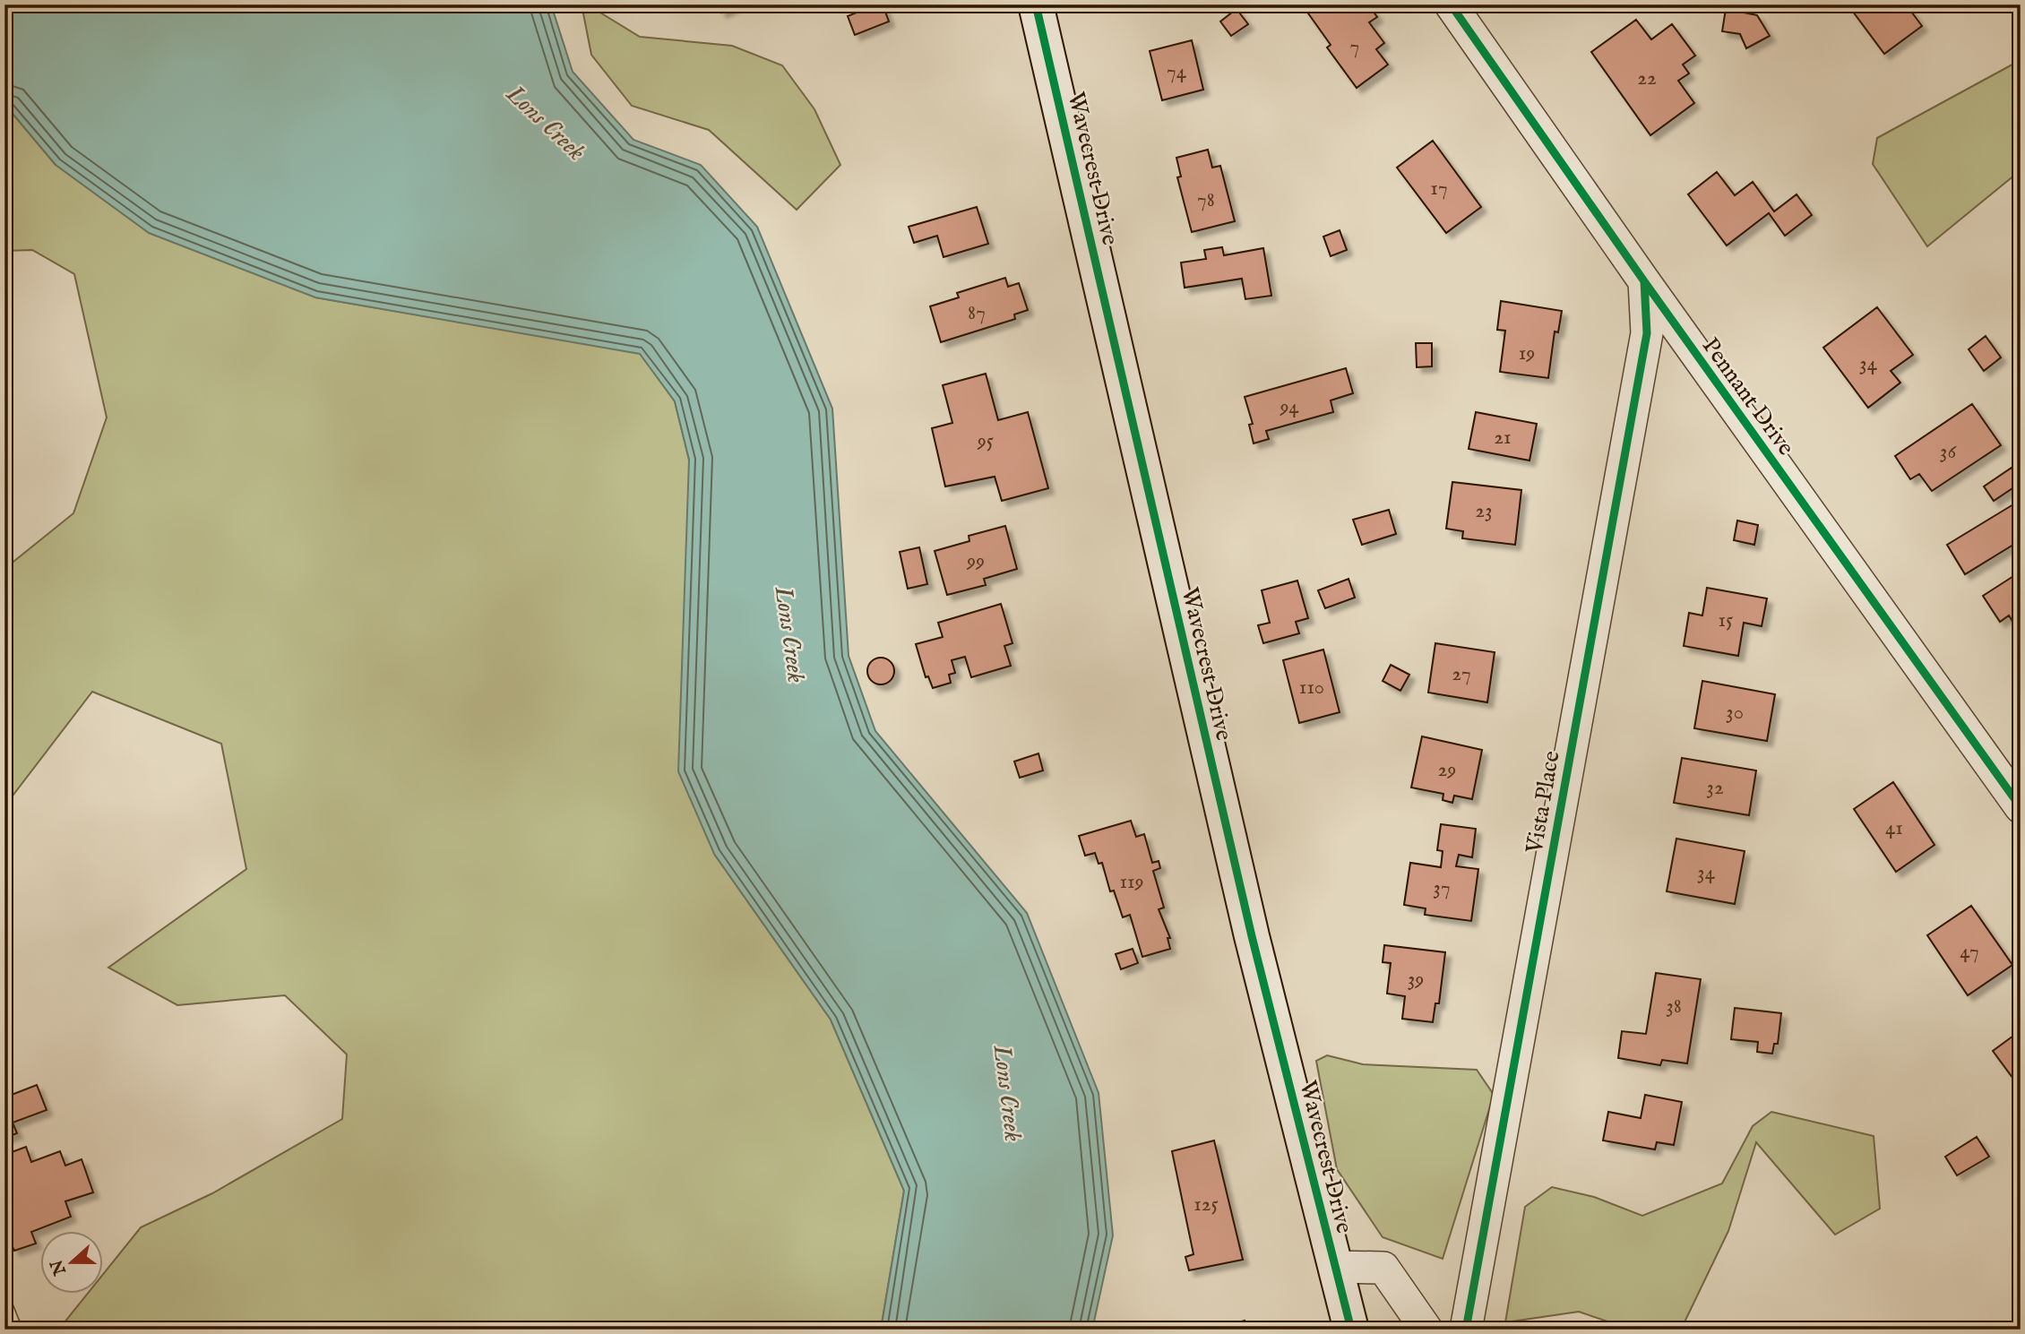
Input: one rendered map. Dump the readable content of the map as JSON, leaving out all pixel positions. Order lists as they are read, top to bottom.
{
  "streets": {
    "street": ["Wavecrest Drive", "Pennant Drive", "Vista Place"]
  },
  "crossings": [
    ["Pennant Drive", "Vista Place"]
  ],
  "water": ["Lons Creek"],
  "house_numbers": [
    "7",
    "74",
    "22",
    "17",
    "78",
    "87",
    "19",
    "34",
    "94",
    "21",
    "95",
    "36",
    "23",
    "99",
    "15",
    "27",
    "110",
    "30",
    "29",
    "32",
    "41",
    "34",
    "119",
    "37",
    "47",
    "39",
    "38",
    "125"
  ],
  "north": "left"
}
